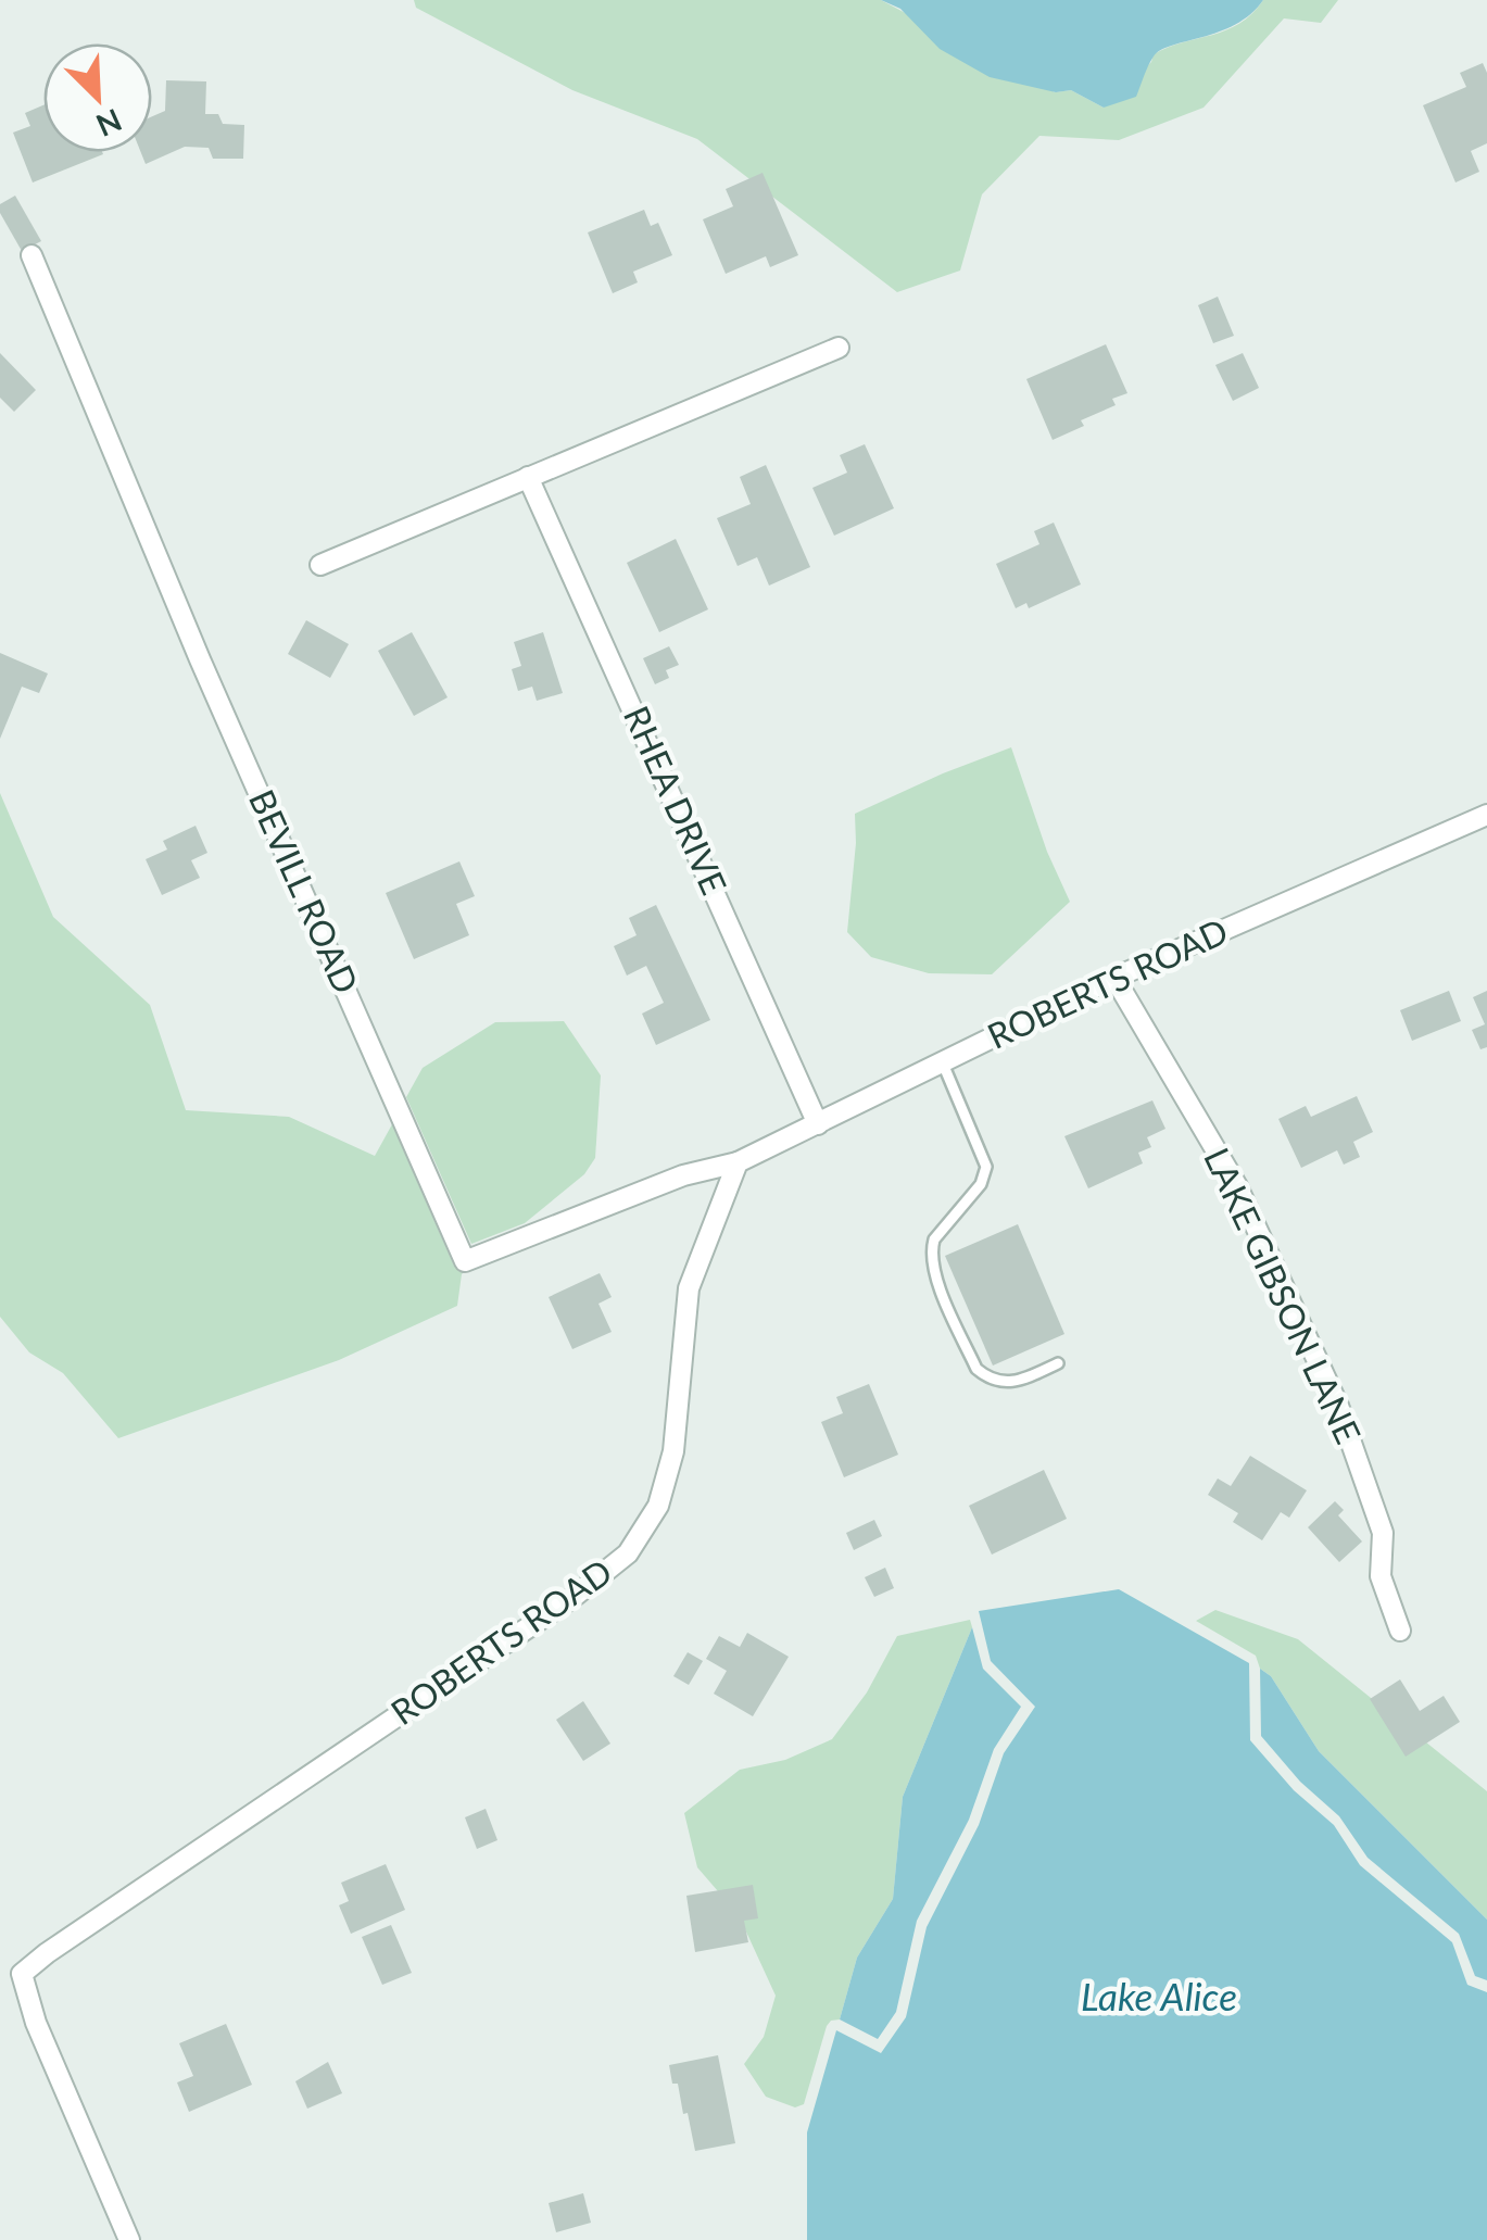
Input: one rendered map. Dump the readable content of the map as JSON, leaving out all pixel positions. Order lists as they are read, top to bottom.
{
  "streets": {
    "street": [
      "RHEA DRIVE",
      "BEVILL ROAD",
      "ROBERTS ROAD",
      "LAKE GIBSON LANE"
    ]
  },
  "crossings": [
    ["RHEA DRIVE", "ROBERTS ROAD"],
    ["BEVILL ROAD", "ROBERTS ROAD"],
    ["ROBERTS ROAD", "LAKE GIBSON LANE"]
  ],
  "water": ["Lake Alice"],
  "north": "bottom right"
}
